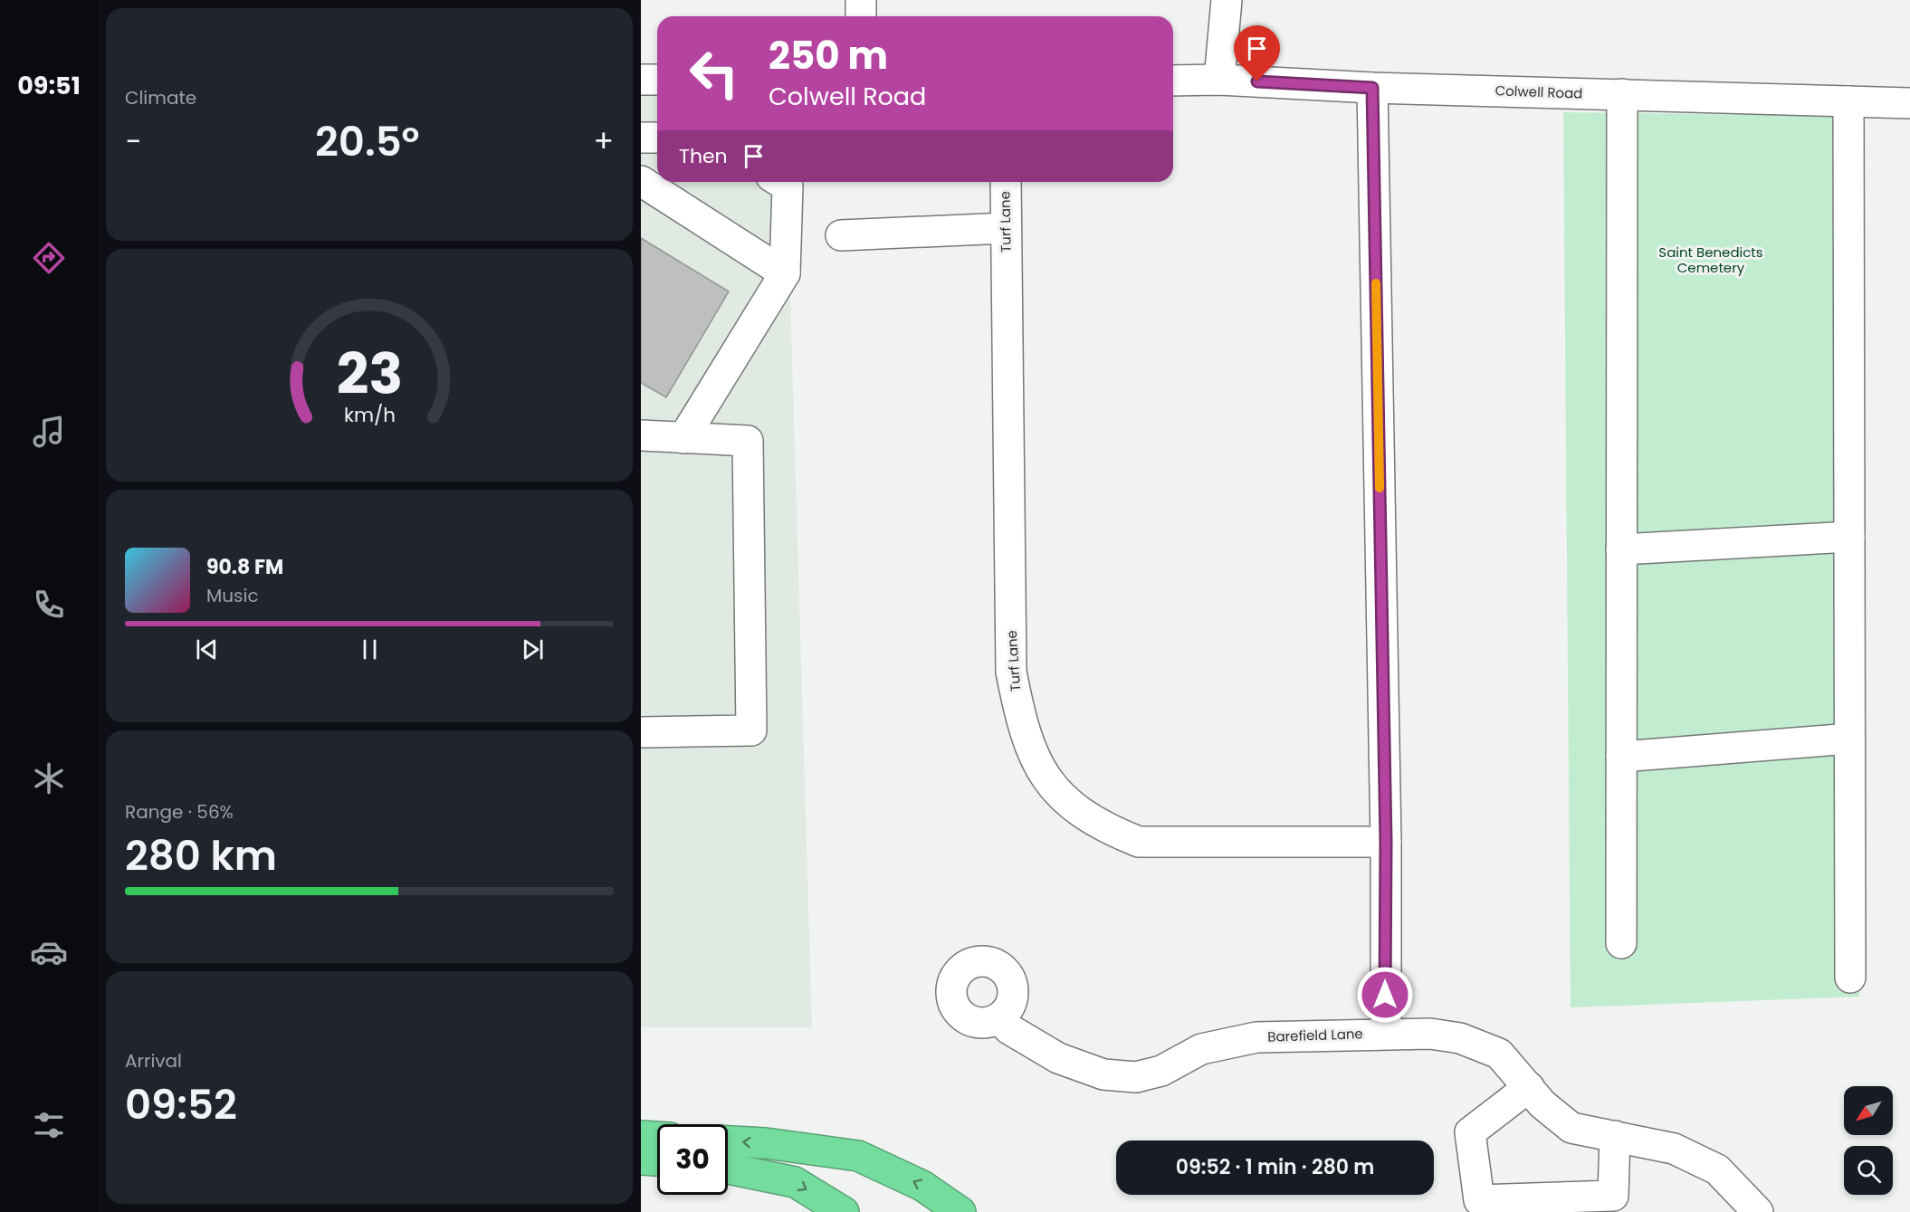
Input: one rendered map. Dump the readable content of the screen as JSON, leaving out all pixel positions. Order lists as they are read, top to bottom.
{
  "streets": {
    "street": ["Colwell Road", "Turf Lane", "Barefield Lane"]
  },
  "parks": ["Saint Benedicts Cemetery"],
  "north": "bottom left",
  "page": {
    "tabs": "09:51",
    "tile": [
      "Climate",
      ["Range · 56%", "280 km"],
      ["Arrival", "09:52"]
    ],
    "turn": ["250 m", "Colwell Road"],
    "heat": ["−", "20.5°", "+"],
    "then": "Then",
    "song": ["90.8 FM", "Music"],
    "limit": "30",
    "trip": "09:52 · 1 min · 280 m",
    "gauge": ["23", "km/h"]
  }
}
